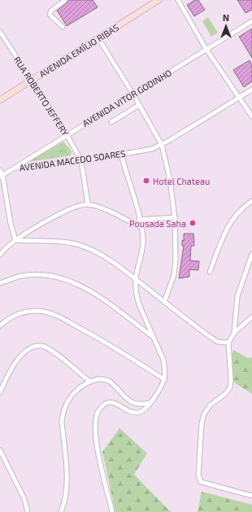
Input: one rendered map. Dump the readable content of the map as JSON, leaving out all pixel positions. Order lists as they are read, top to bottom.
{
  "streets": {
    "street": [
      "AVENIDA EMÍLIO RIBAS",
      "RUA ROBERTO JEFFERY",
      "AVENIDA VITOR GODINHO",
      "AVENIDA MACEDO SOARES"
    ]
  },
  "crossings": [
    ["AVENIDA EMÍLIO RIBAS", "RUA ROBERTO JEFFERY"],
    ["RUA ROBERTO JEFFERY", "AVENIDA VITOR GODINHO"],
    ["RUA ROBERTO JEFFERY", "AVENIDA MACEDO SOARES"],
    ["AVENIDA VITOR GODINHO", "AVENIDA MACEDO SOARES"]
  ],
  "places": ["Hotel Chateau", "Pousada Saha"],
  "north": "top"
}
